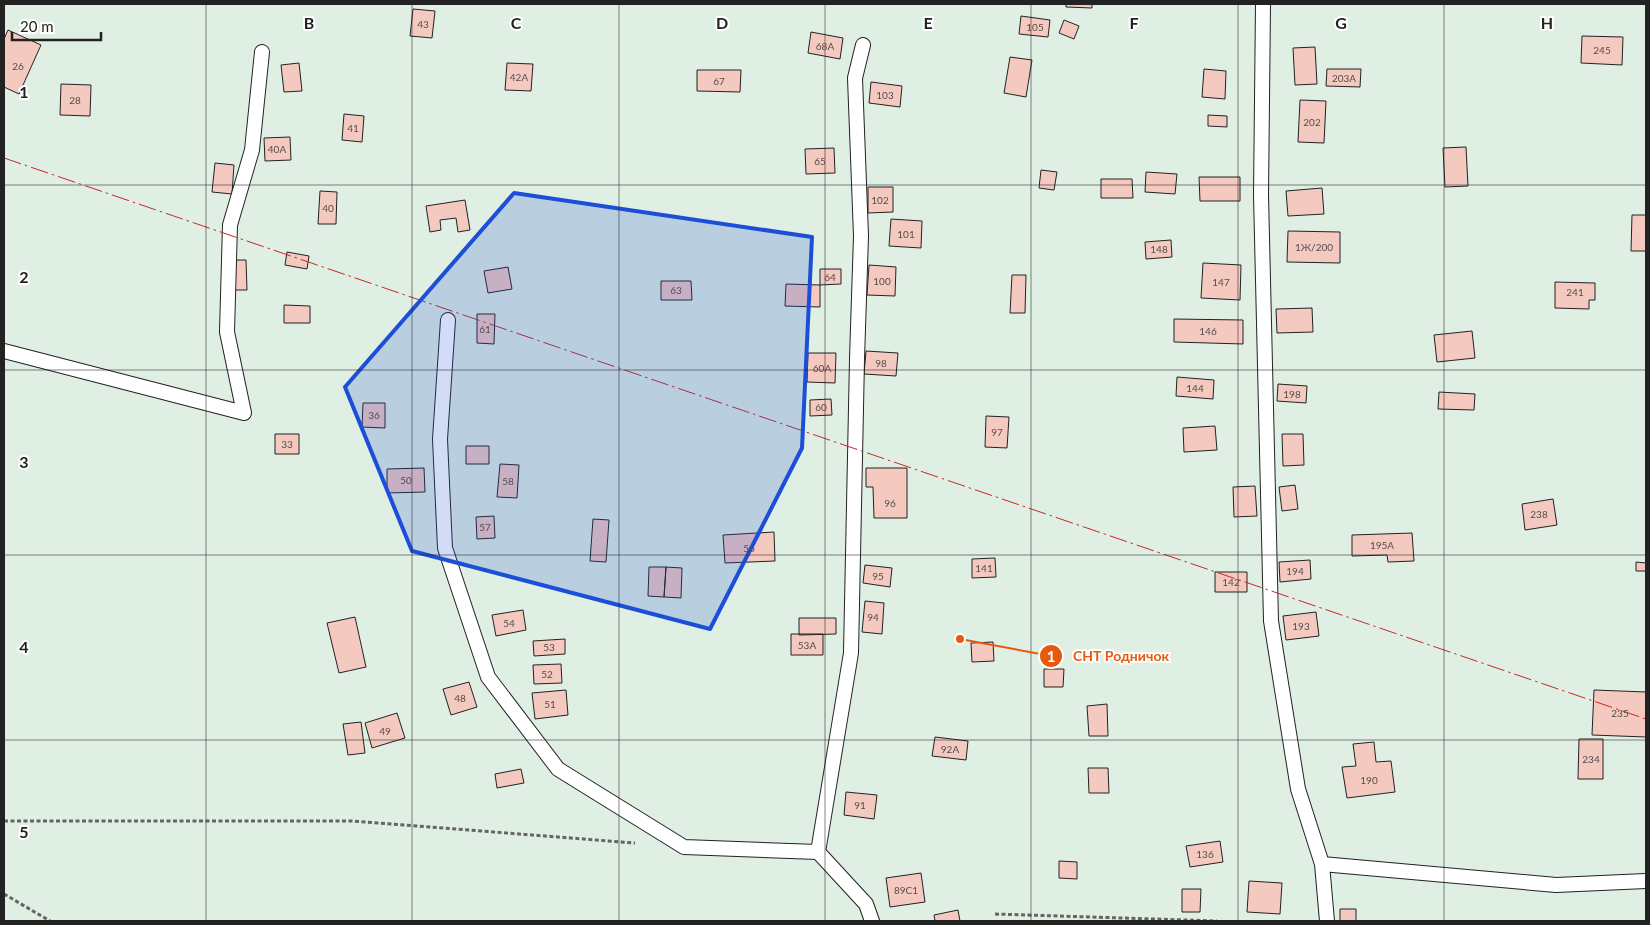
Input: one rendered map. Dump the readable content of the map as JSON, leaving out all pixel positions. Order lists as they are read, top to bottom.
{
  "places": ["СНТ Родничок"],
  "house_numbers": [
    "43",
    "105",
    "68А",
    "245",
    "26",
    "42А",
    "203А",
    "67",
    "103",
    "28",
    "202",
    "41",
    "40А",
    "65",
    "102",
    "40",
    "101",
    "1Ж/200",
    "148",
    "64",
    "100",
    "147",
    "63",
    "241",
    "61",
    "146",
    "98",
    "60А",
    "144",
    "198",
    "60",
    "36",
    "97",
    "33",
    "50",
    "58",
    "96",
    "238",
    "57",
    "195А",
    "56",
    "141",
    "194",
    "95",
    "142",
    "94",
    "54",
    "193",
    "53А",
    "53",
    "52",
    "48",
    "51",
    "235",
    "49",
    "92А",
    "234",
    "190",
    "91",
    "136",
    "89С1"
  ],
  "scale_bar": "20 m",
  "grid": {
    "columns": [
      "B",
      "C",
      "D",
      "E",
      "F",
      "G",
      "H"
    ],
    "rows": [
      "1",
      "2",
      "3",
      "4",
      "5"
    ]
  }
}
